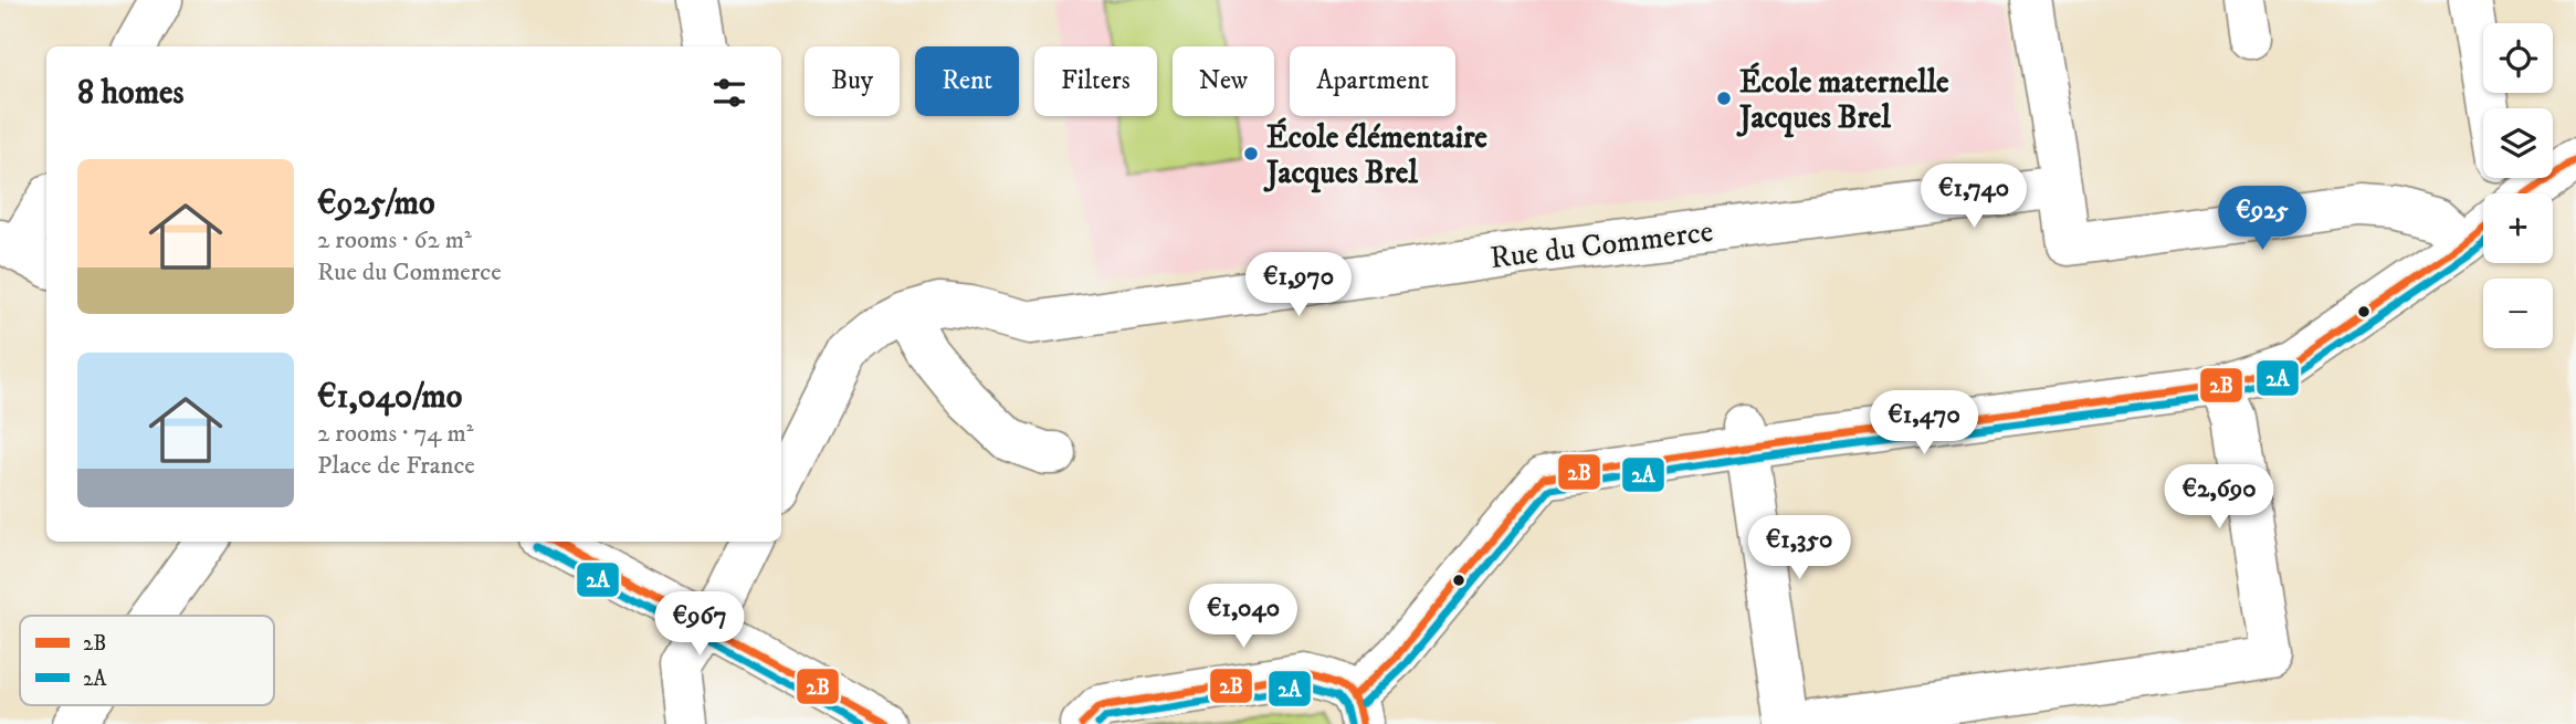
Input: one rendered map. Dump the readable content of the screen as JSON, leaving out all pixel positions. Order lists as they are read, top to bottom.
{
  "streets": {
    "street": ["Rue du Commerce"]
  },
  "places": ["École maternelle Jacques Brel", "École élémentaire Jacques Brel"],
  "lines": ["transit line 2B", "transit line 2A"],
  "legend": ["2B", "2A"],
  "page": {
    "map_buttons": ["+", "−"],
    "chip": [
      "Buy",
      "Rent",
      "Filters",
      "New",
      "Apartment"
    ],
    "heading": "8 homes",
    "list": [
      {
        "name": "€925/mo",
        "note": "2 rooms · 62 m² · Rue du Commerce"
      },
      {
        "name": "€1,040/mo",
        "note": "2 rooms · 74 m² · Place de France"
      }
    ],
    "price": [
      "€1,740",
      "€925",
      "€1,970",
      "€1,470",
      "€2,690",
      "€1,350",
      "€1,040",
      "€967"
    ]
  }
}
